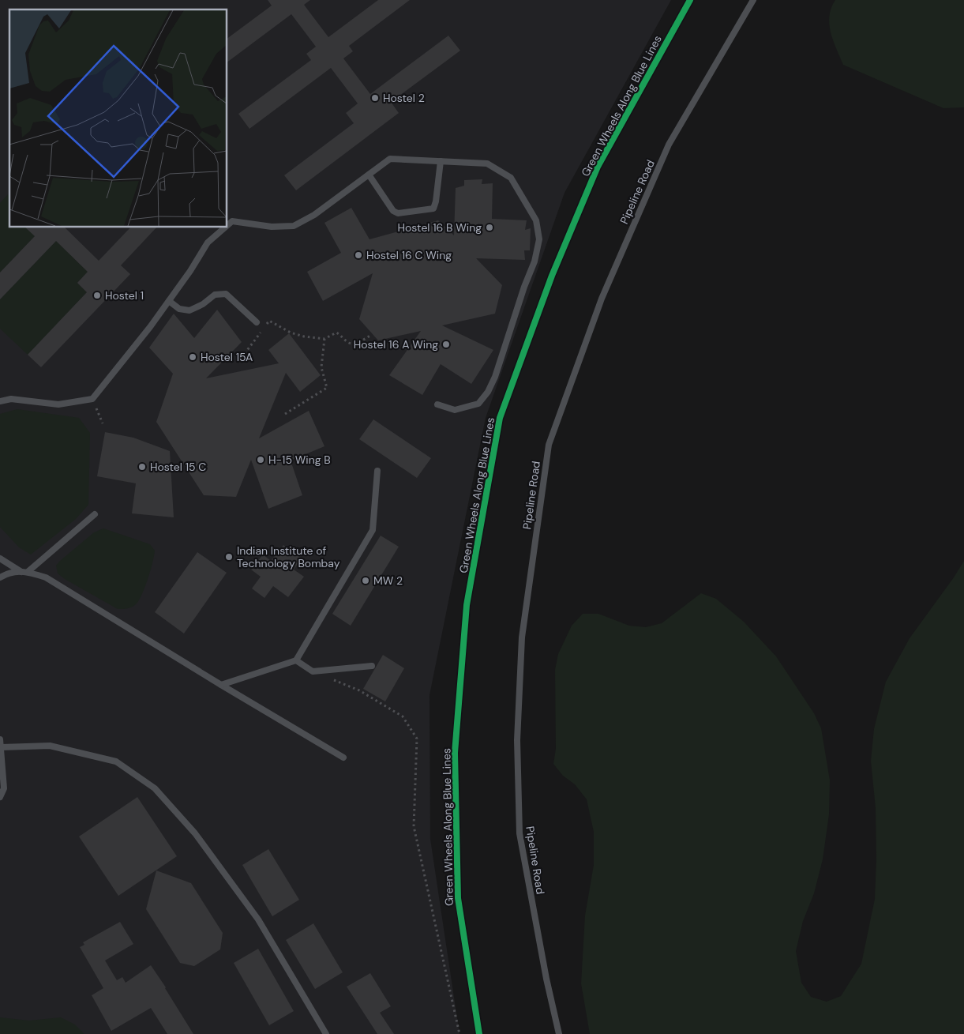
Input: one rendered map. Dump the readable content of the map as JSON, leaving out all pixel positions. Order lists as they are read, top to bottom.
{
  "streets": {
    "lane": ["Pipeline Road"],
    "cycle path": ["Green Wheels Along Blue Lines"]
  },
  "places": [
    "Hostel 2",
    "Hostel 16 B Wing",
    "Hostel 16 C Wing",
    "Hostel 1",
    "Hostel 16 A Wing",
    "Hostel 15A",
    "H-15 Wing B",
    "Hostel 15 C",
    "Indian Institute of Technology Bombay",
    "MW 2"
  ]
}
